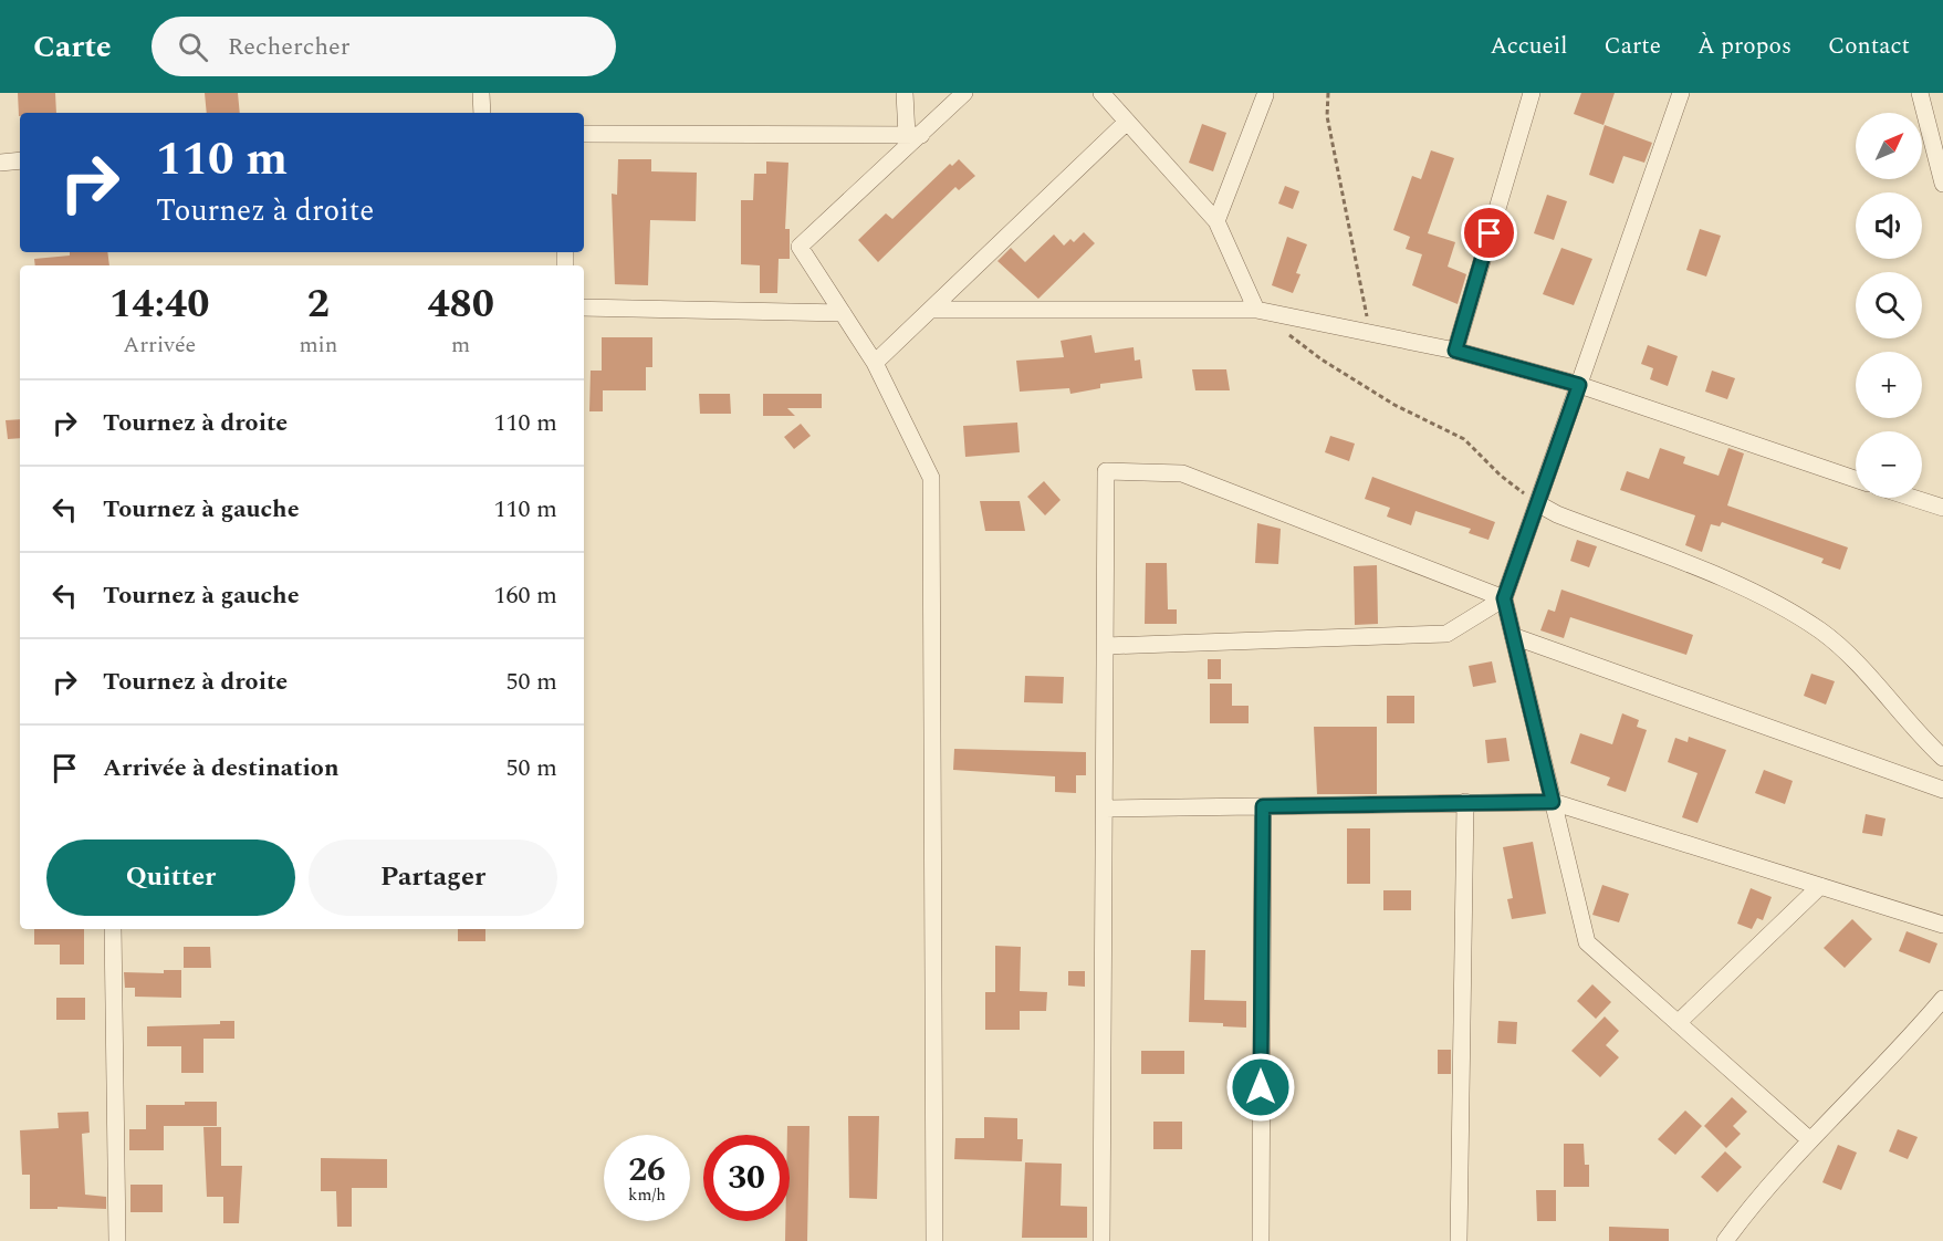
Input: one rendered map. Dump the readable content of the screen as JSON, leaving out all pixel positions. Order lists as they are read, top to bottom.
{
  "north": "top right",
  "page": {
    "header": "Carte",
    "search": "Rechercher",
    "nav": [
      "Accueil",
      "Carte",
      "À propos",
      "Contact"
    ],
    "map_buttons": ["+", "−"],
    "turn": ["110 m", "Tournez à droite"],
    "eta": [
      "14:40",
      "Arrivée",
      "2",
      "min",
      "480",
      "m"
    ],
    "list": [
      {
        "name": "Tournez à droite",
        "value": "110 m"
      },
      {
        "name": "Tournez à gauche",
        "value": "110 m"
      },
      {
        "name": "Tournez à gauche",
        "value": "160 m"
      },
      {
        "name": "Tournez à droite",
        "value": "50 m"
      },
      {
        "name": "Arrivée à destination",
        "value": "50 m"
      }
    ],
    "buttons": ["Quitter", "Partager"],
    "speed": "26 km/h",
    "limit": "30"
  }
}
